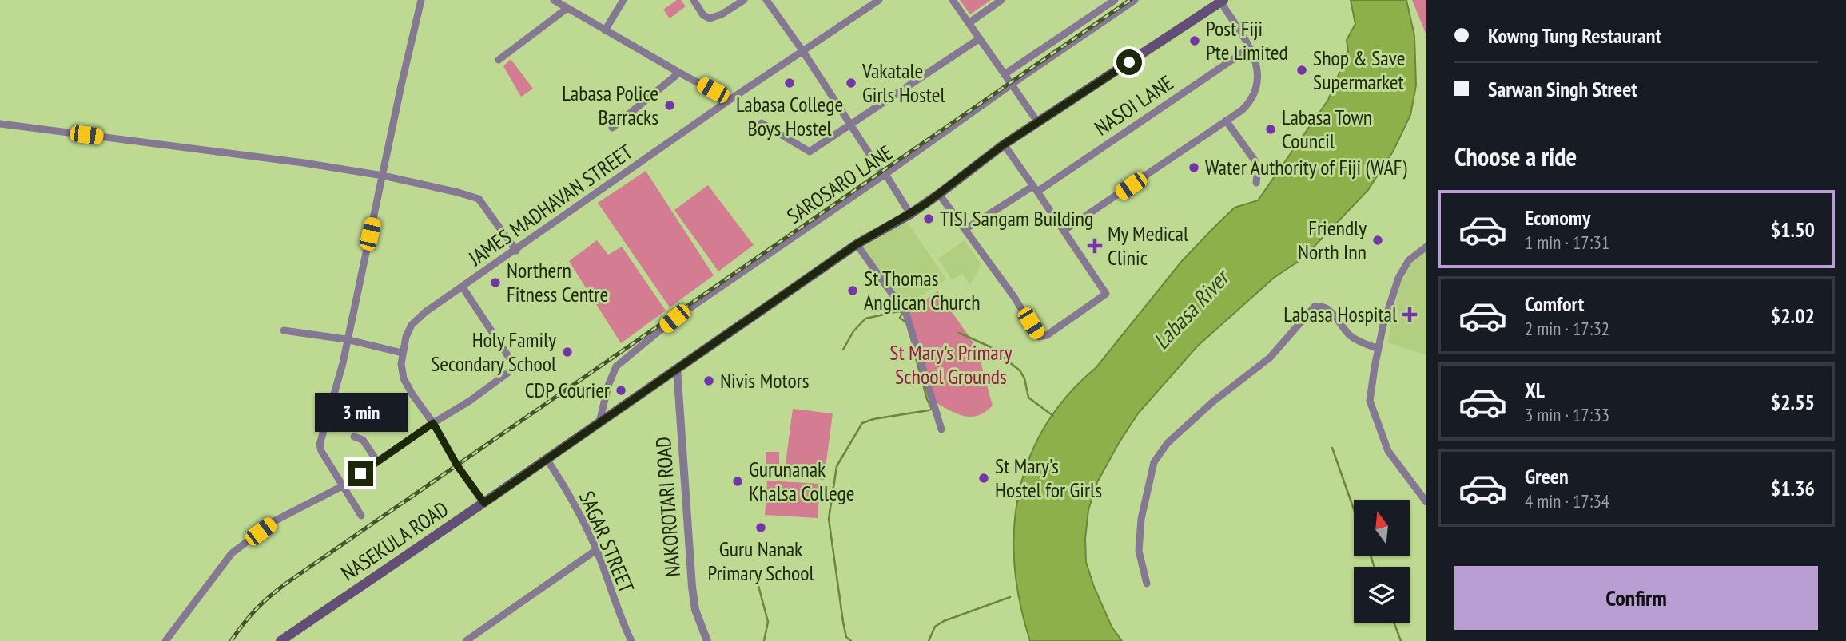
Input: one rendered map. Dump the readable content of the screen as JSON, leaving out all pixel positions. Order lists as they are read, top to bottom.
{
  "streets": {
    "main road": ["NASEKULA ROAD"],
    "street": [
      "NASOI LANE",
      "SAROSARO LANE",
      "JAMES MADHAVAN STREET",
      "NAKOROTARI ROAD",
      "SAGAR STREET"
    ]
  },
  "crossings": [
    ["SAROSARO LANE", "NASEKULA ROAD"],
    ["JAMES MADHAVAN STREET", "NASEKULA ROAD"],
    ["NAKOROTARI ROAD", "NASEKULA ROAD"],
    ["NASEKULA ROAD", "SAGAR STREET"]
  ],
  "water": ["Labasa River"],
  "parks": ["St Mary's Primary School Grounds"],
  "places": {
    "other": [
      "Post Fiji Pte Limited",
      "Shop & Save Supermarket",
      "Labasa College Boys Hostel",
      "Vakatale Girls Hostel",
      "Labasa Police Barracks",
      "Labasa Town Council",
      "Water Authority of Fiji (WAF)",
      "TISI Sangam Building",
      "Friendly North Inn",
      "Northern Fitness Centre",
      "St Thomas Anglican Church",
      "Holy Family Secondary School",
      "Nivis Motors",
      "CDP Courier",
      "St Mary's Hostel for Girls",
      "Gurunanak Khalsa College",
      "Guru Nanak Primary School"
    ],
    "health": ["My Medical Clinic", "Labasa Hospital"]
  },
  "north": "top",
  "page": {
    "banner": ["Kowng Tung Restaurant", "Sarwan Singh Street"],
    "heading": "Choose a ride",
    "list": [
      {
        "name": "Economy",
        "note": "1 min · 17:31",
        "value": "$1.50"
      },
      {
        "name": "Comfort",
        "note": "2 min · 17:32",
        "value": "$2.02"
      },
      {
        "name": "XL",
        "note": "3 min · 17:33",
        "value": "$2.55"
      },
      {
        "name": "Green",
        "note": "4 min · 17:34",
        "value": "$1.36"
      }
    ],
    "bubble": "3 min",
    "buttons": "Confirm"
  }
}
